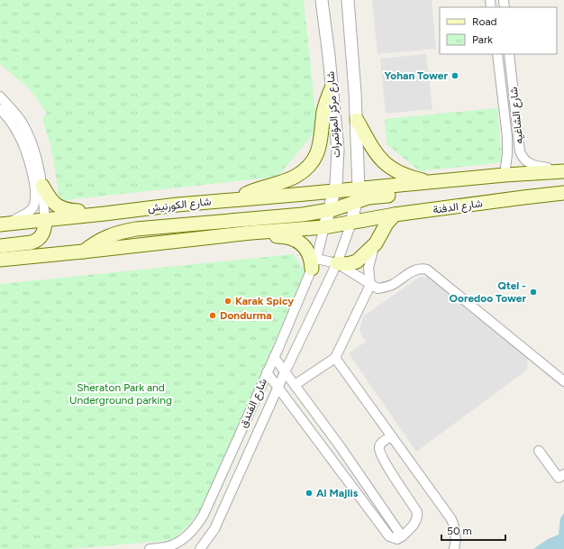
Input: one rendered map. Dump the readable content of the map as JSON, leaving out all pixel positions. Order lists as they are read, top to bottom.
{
  "streets": {
    "main road": ["شارع الكورنيش", "شارع الدفنة"],
    "street": ["شارع مركز المؤتمرات", "شارع الشاغيه", "شارع الفندق"]
  },
  "crossings": [
    ["شارع مركز المؤتمرات", "شارع الكورنيش"],
    ["شارع مركز المؤتمرات", "شارع الدفنة"],
    ["شارع مركز المؤتمرات", "شارع الفندق"],
    ["شارع الدفنة", "شارع الفندق"]
  ],
  "parks": ["Sheraton Park and Underground parking"],
  "places": [
    "Yohan Tower",
    "Qtel - Ooredoo Tower",
    "Karak Spicy",
    "Dondurma",
    "Al Majlis"
  ],
  "legend": ["Road", "Park"],
  "scale_bar": "50 m"
}
